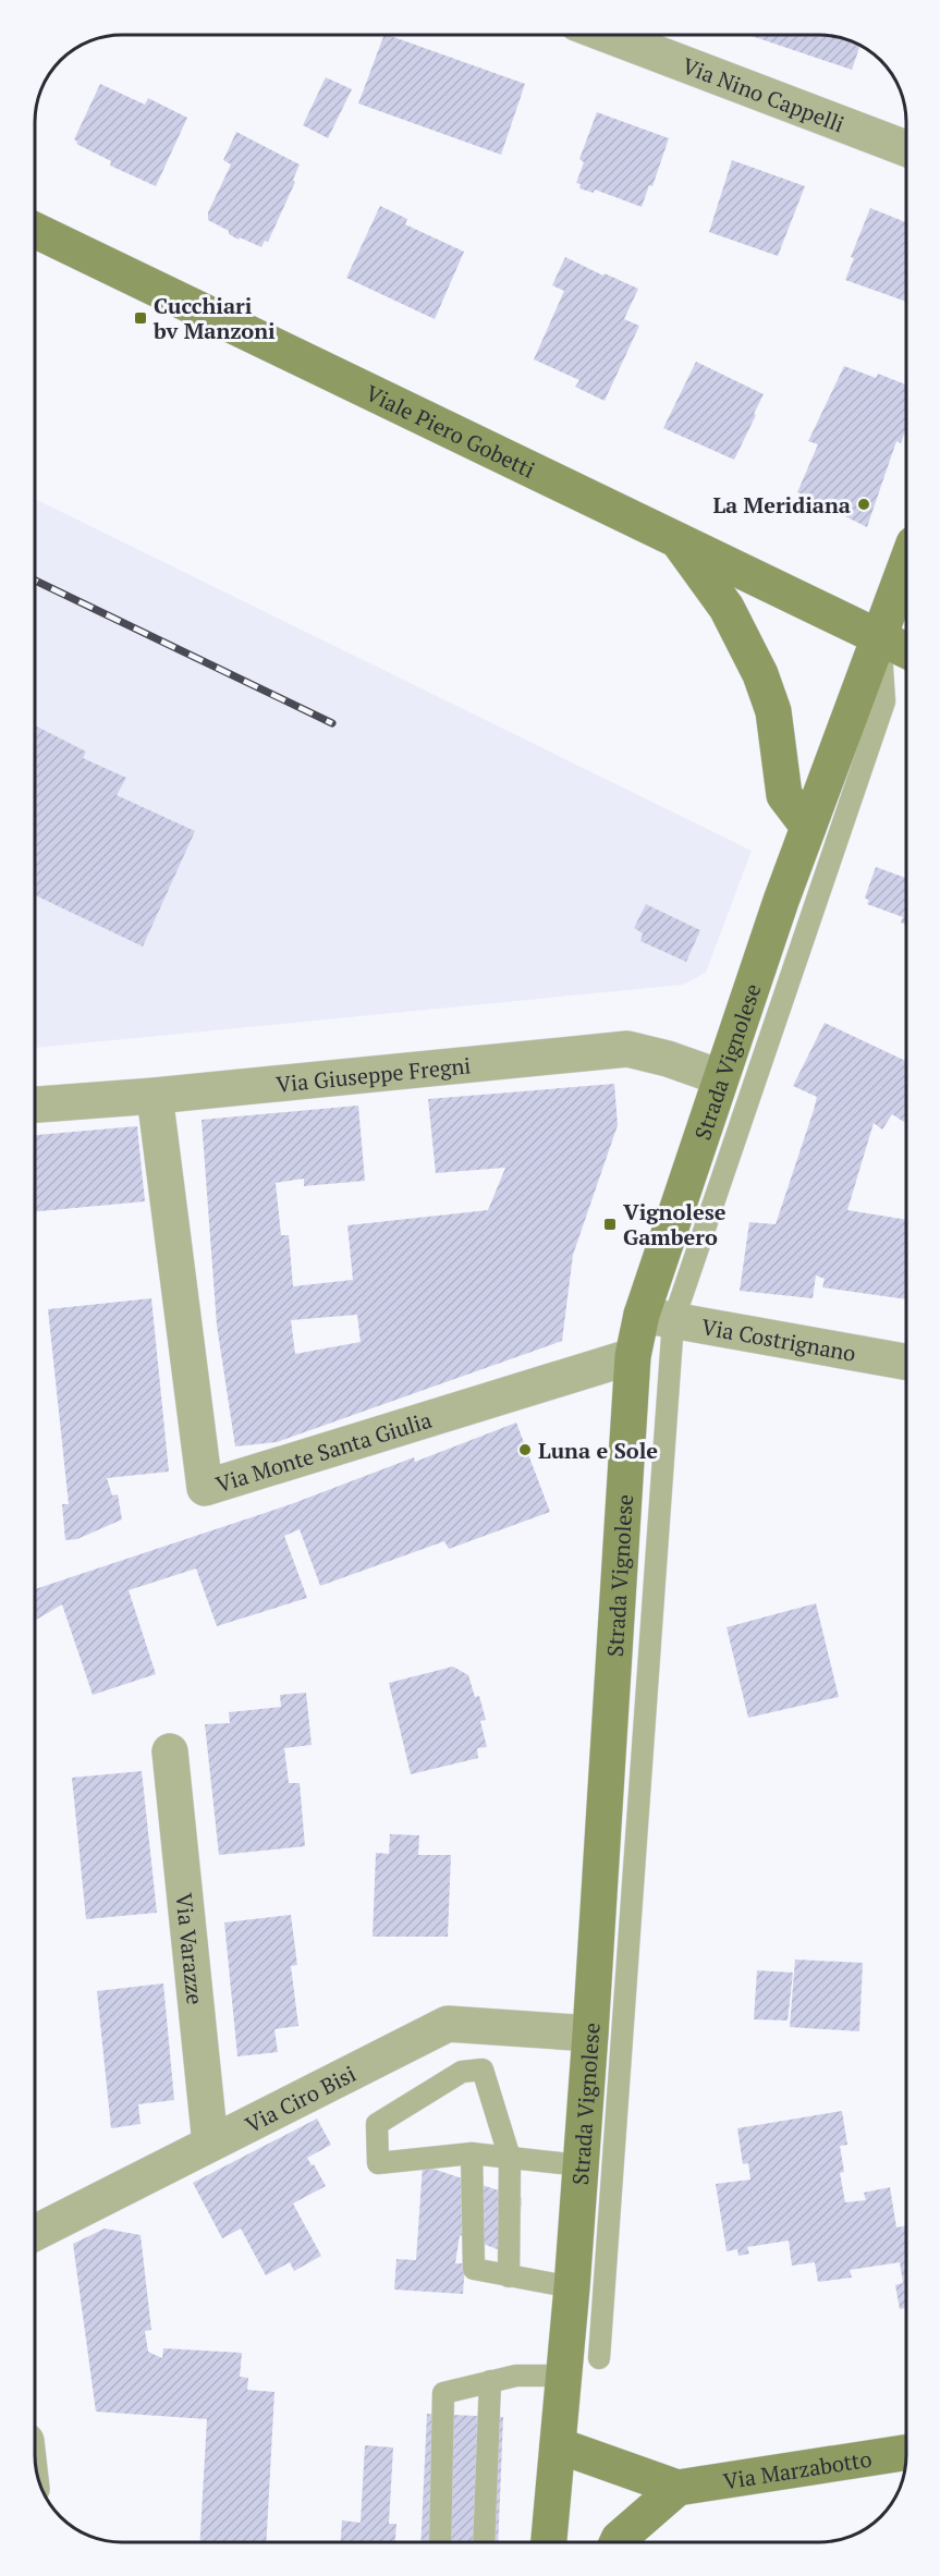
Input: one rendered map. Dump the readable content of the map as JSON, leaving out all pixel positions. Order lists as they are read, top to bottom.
{
  "streets": {
    "main road": ["Viale Piero Gobetti", "Strada Vignolese", "Via Marzabotto"],
    "street": [
      "Via Nino Cappelli",
      "Via Giuseppe Fregni",
      "Via Costrignano",
      "Via Monte Santa Giulia",
      "Via Varazze",
      "Via Ciro Bisi"
    ]
  },
  "crossings": [
    ["Viale Piero Gobetti", "Strada Vignolese"],
    ["Strada Vignolese", "Via Giuseppe Fregni"],
    ["Strada Vignolese", "Via Costrignano"],
    ["Strada Vignolese", "Via Monte Santa Giulia"],
    ["Strada Vignolese", "Via Ciro Bisi"],
    ["Strada Vignolese", "Via Marzabotto"],
    ["Via Giuseppe Fregni", "Via Monte Santa Giulia"],
    ["Via Varazze", "Via Ciro Bisi"]
  ],
  "places": {
    "transit": ["Cucchiari bv Manzoni", "Vignolese Gambero"],
    "other": ["La Meridiana", "Luna e Sole"]
  }
}
